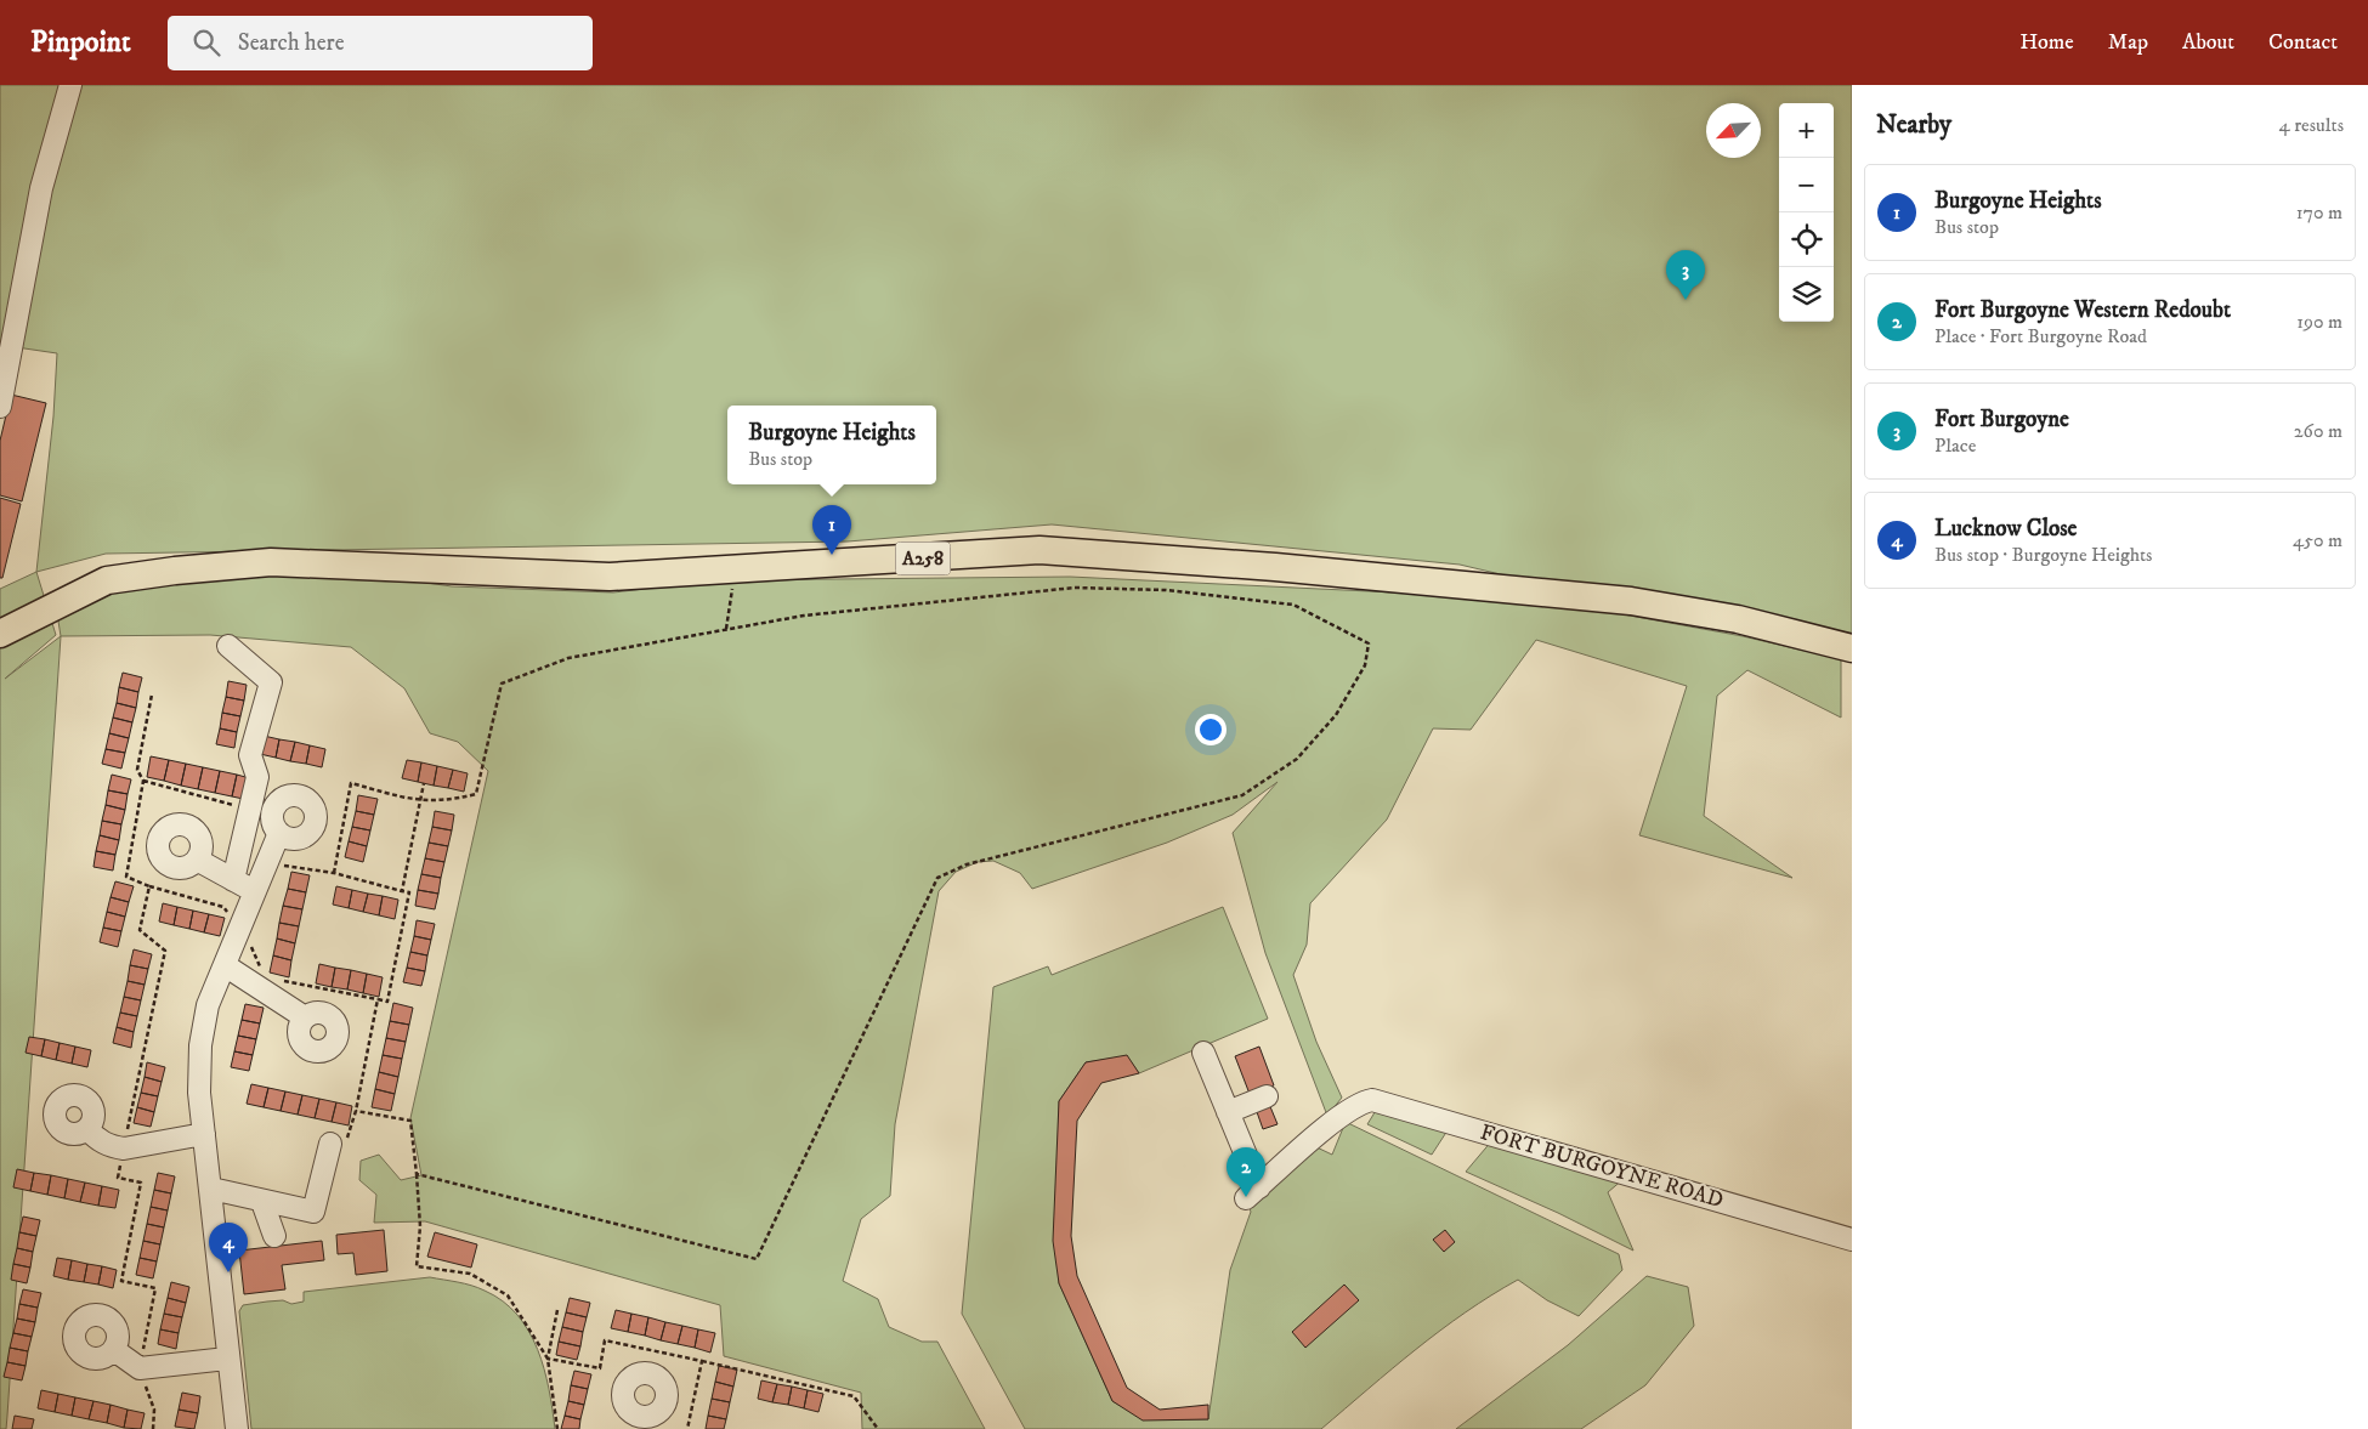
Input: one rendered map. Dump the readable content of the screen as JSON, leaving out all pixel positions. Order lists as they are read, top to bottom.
{
  "streets": {
    "main road": ["A258"],
    "street": ["FORT BURGOYNE ROAD"]
  },
  "north": "bottom left",
  "page": {
    "header": "Pinpoint",
    "search": "Search here",
    "nav": [
      "Home",
      "Map",
      "About",
      "Contact"
    ],
    "heading": ["Nearby", "4 results"],
    "map_buttons": ["+", "−"],
    "list": [
      {
        "mark": "1",
        "name": "Burgoyne Heights",
        "note": "Bus stop",
        "value": "170 m"
      },
      {
        "mark": "2",
        "name": "Fort Burgoyne Western Redoubt",
        "note": "Place · Fort Burgoyne Road",
        "value": "190 m"
      },
      {
        "mark": "3",
        "name": "Fort Burgoyne",
        "note": "Place",
        "value": "260 m"
      },
      {
        "mark": "4",
        "name": "Lucknow Close",
        "note": "Bus stop · Burgoyne Heights",
        "value": "450 m"
      }
    ],
    "pins": [
      "3",
      "1",
      "2",
      "4"
    ],
    "popup": ["Burgoyne Heights", "Bus stop"]
  }
}
